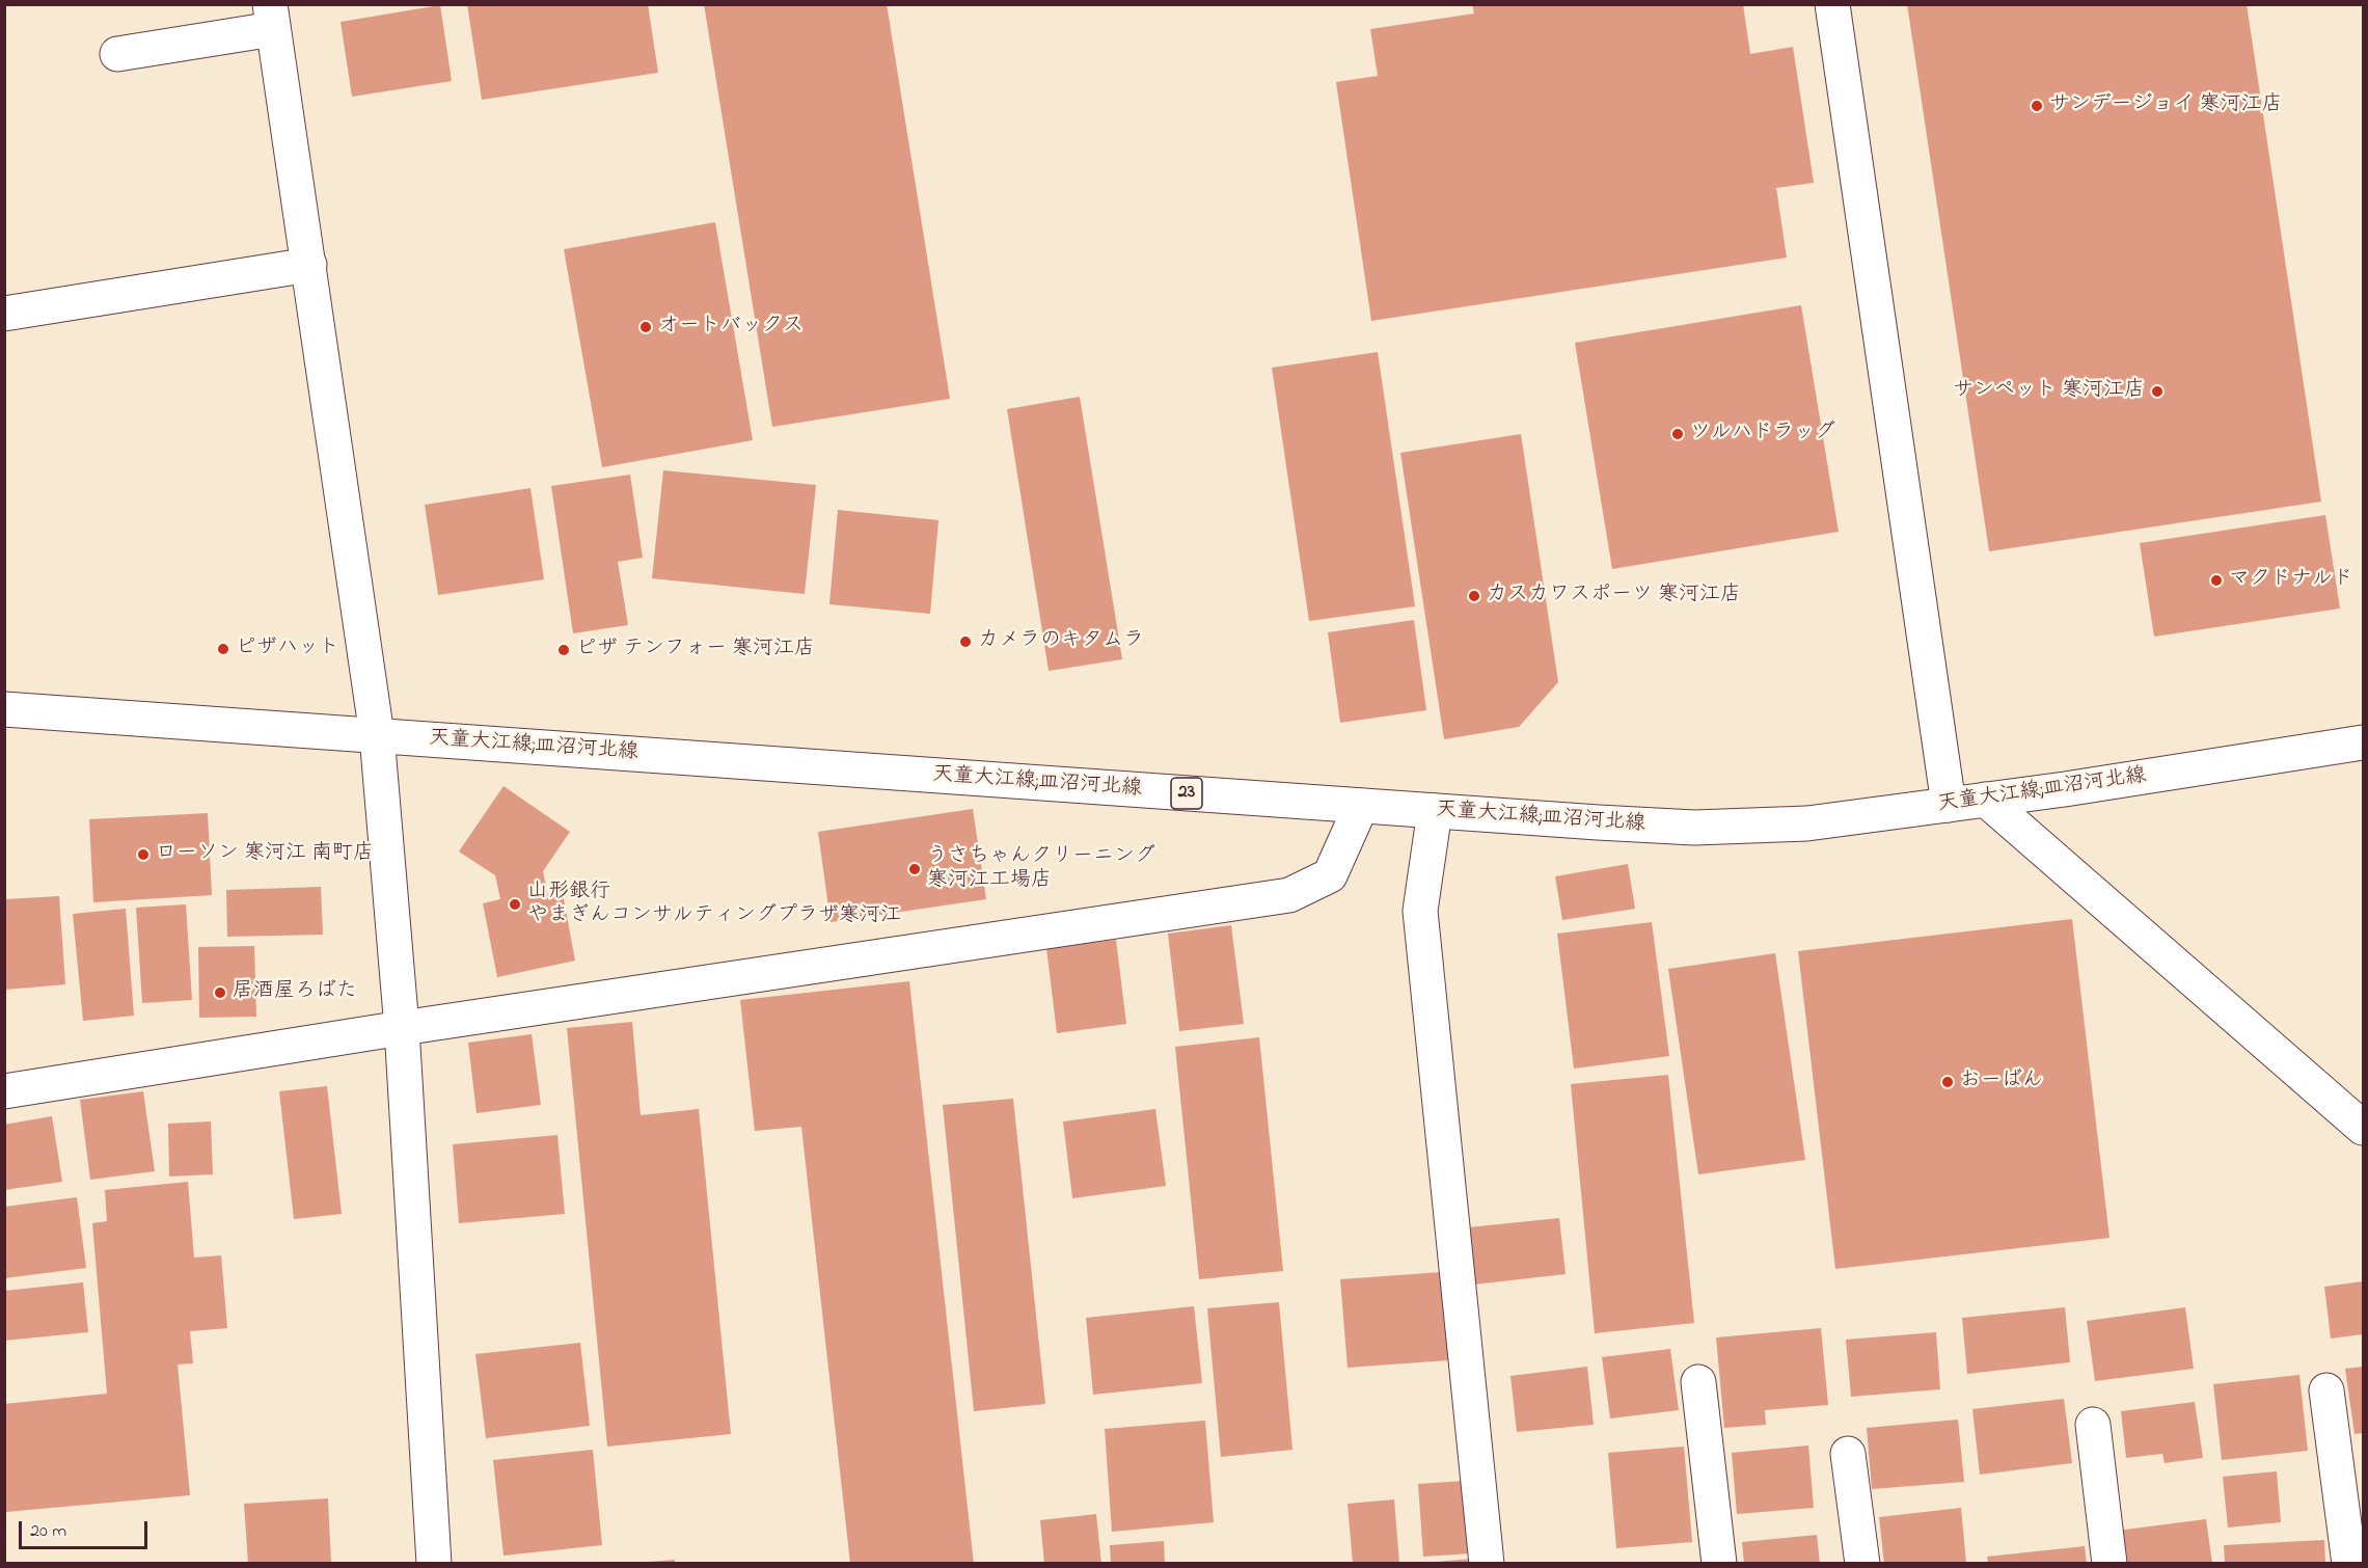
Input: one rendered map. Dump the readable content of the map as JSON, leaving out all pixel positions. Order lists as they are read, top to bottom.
{
  "streets": {
    "street": ["天童大江線;皿沼河北線", "23"]
  },
  "places": [
    "サンデージョイ 寒河江店",
    "オートバックス",
    "サンペット 寒河江店",
    "ツルハドラッグ",
    "マクドナルド",
    "カスカワスポーツ 寒河江店",
    "カメラのキタムラ",
    "ピザハット",
    "ピザ テンフォー 寒河江店",
    "ローソン 寒河江 南町店",
    "うさちゃんクリーニング 寒河江工場店",
    "山形銀行 やまぎんコンサルティングプラザ寒河江",
    "居酒屋ろばた",
    "おーばん"
  ],
  "scale_bar": "20 m"
}
